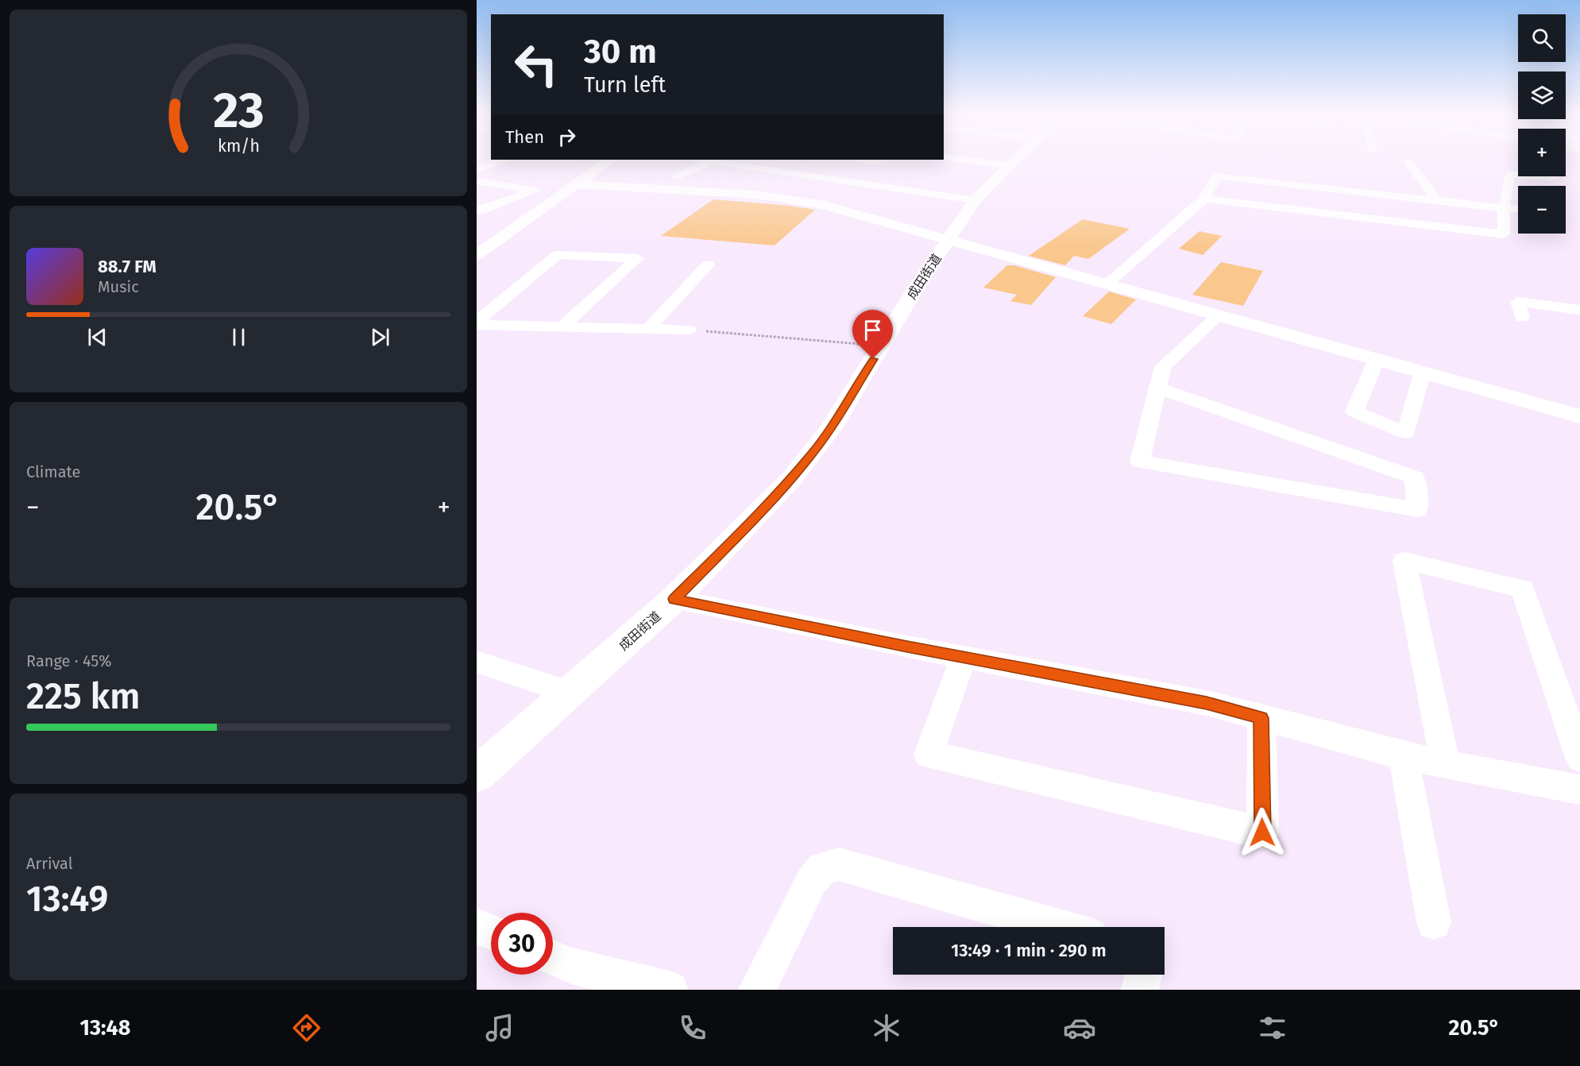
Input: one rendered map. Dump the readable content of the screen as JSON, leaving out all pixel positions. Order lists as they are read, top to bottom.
{
  "streets": {
    "main road": ["成田街道"]
  },
  "page": {
    "map_buttons": ["+", "−"],
    "turn": ["30 m", "Turn left"],
    "then": "Then",
    "song": ["88.7 FM", "Music"],
    "tile": [
      "Climate",
      ["Range · 45%", "225 km"],
      ["Arrival", "13:49"]
    ],
    "heat": ["−", "20.5°", "+"],
    "limit": "30",
    "trip": "13:49 · 1 min · 290 m",
    "tabs": ["13:48", "20.5°"],
    "gauge": ["23", "km/h"]
  }
}
